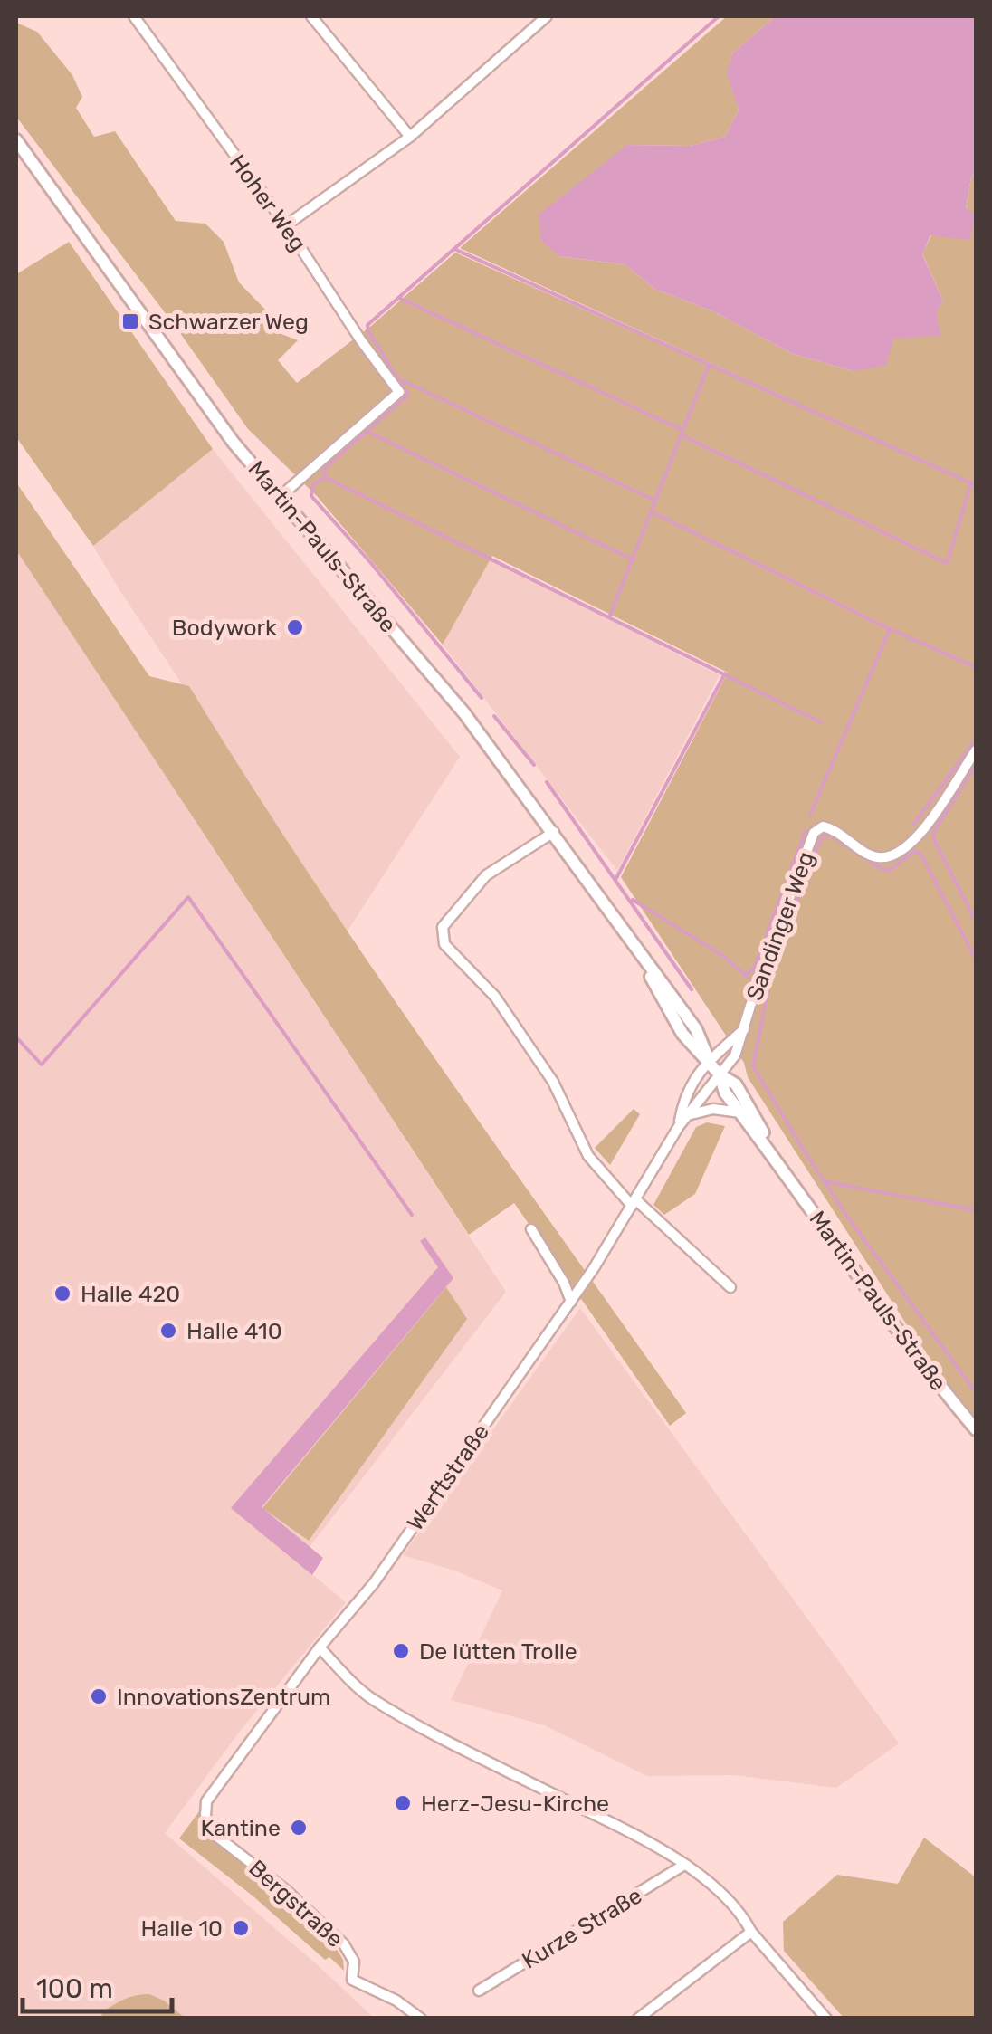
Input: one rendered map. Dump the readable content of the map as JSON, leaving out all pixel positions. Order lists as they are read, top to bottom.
{
  "streets": {
    "street": [
      "Hoher Weg",
      "Martin-Pauls-Straße",
      "Sandinger Weg",
      "Werftstraße",
      "Bergstraße",
      "Kurze Straße"
    ]
  },
  "crossings": [
    ["Hoher Weg", "Martin-Pauls-Straße"],
    ["Martin-Pauls-Straße", "Sandinger Weg"],
    ["Martin-Pauls-Straße", "Werftstraße"],
    ["Sandinger Weg", "Werftstraße"],
    ["Werftstraße", "Bergstraße"]
  ],
  "places": {
    "transit": ["Schwarzer Weg"],
    "other": [
      "Bodywork",
      "Halle 420",
      "Halle 410",
      "De lütten Trolle",
      "InnovationsZentrum",
      "Herz-Jesu-Kirche",
      "Kantine",
      "Halle 10"
    ]
  },
  "scale_bar": "100 m"
}
